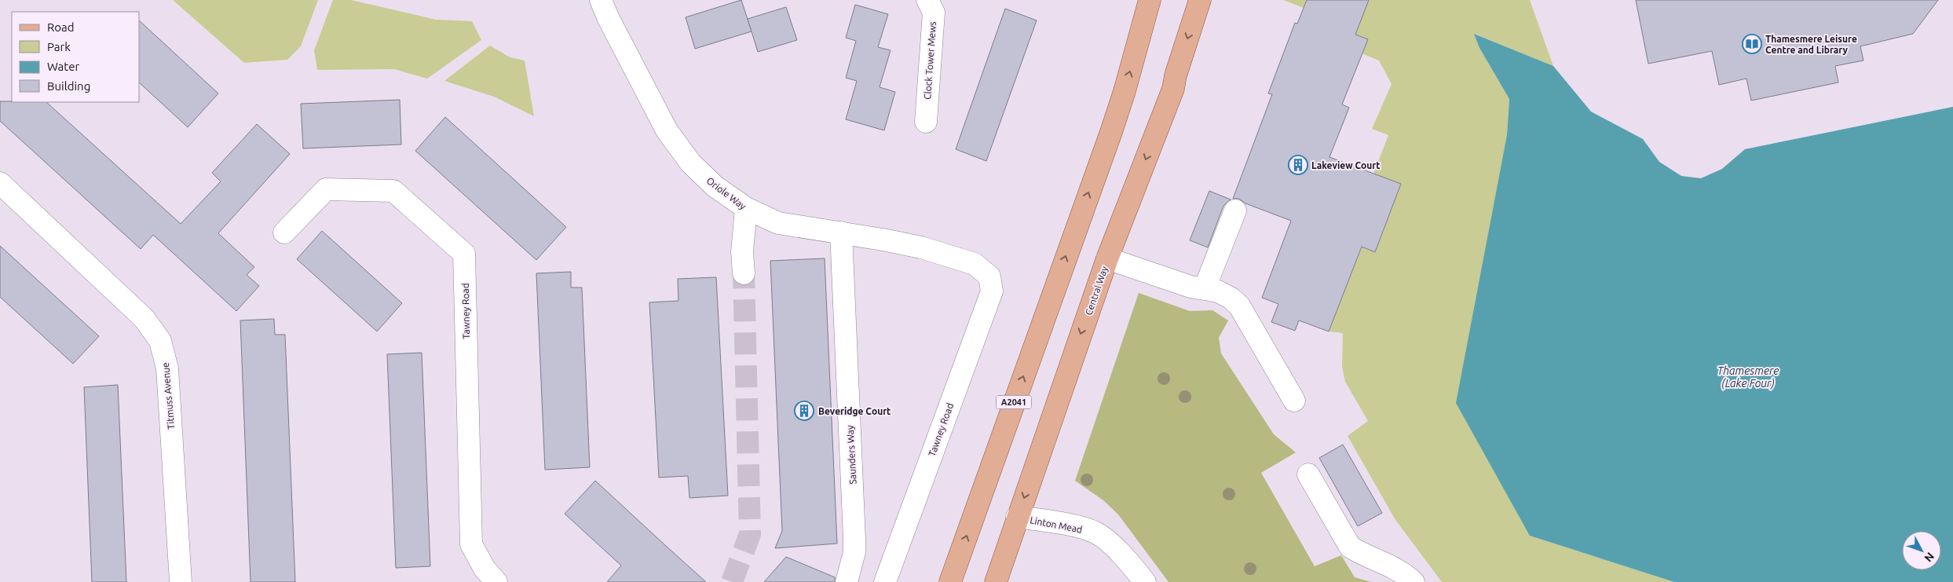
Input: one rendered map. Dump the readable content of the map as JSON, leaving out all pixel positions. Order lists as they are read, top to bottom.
{
  "streets": {
    "main road": ["Central Way", "A2041"],
    "street": [
      "Clock Tower Mews",
      "Oriole Way",
      "Tawney Road",
      "Titmuss Avenue",
      "Saunders Way",
      "Linton Mead"
    ]
  },
  "crossings": [
    ["Oriole Way", "Tawney Road"],
    ["Oriole Way", "Saunders Way"],
    ["Central Way", "Linton Mead"]
  ],
  "water": ["Thamesmere (Lake Four)"],
  "places": {
    "library": ["Thamesmere Leisure Centre and Library"],
    "building": ["Lakeview Court", "Beveridge Court"]
  },
  "legend": [
    "Road",
    "Park",
    "Water",
    "Building"
  ],
  "north": "bottom right"
}
